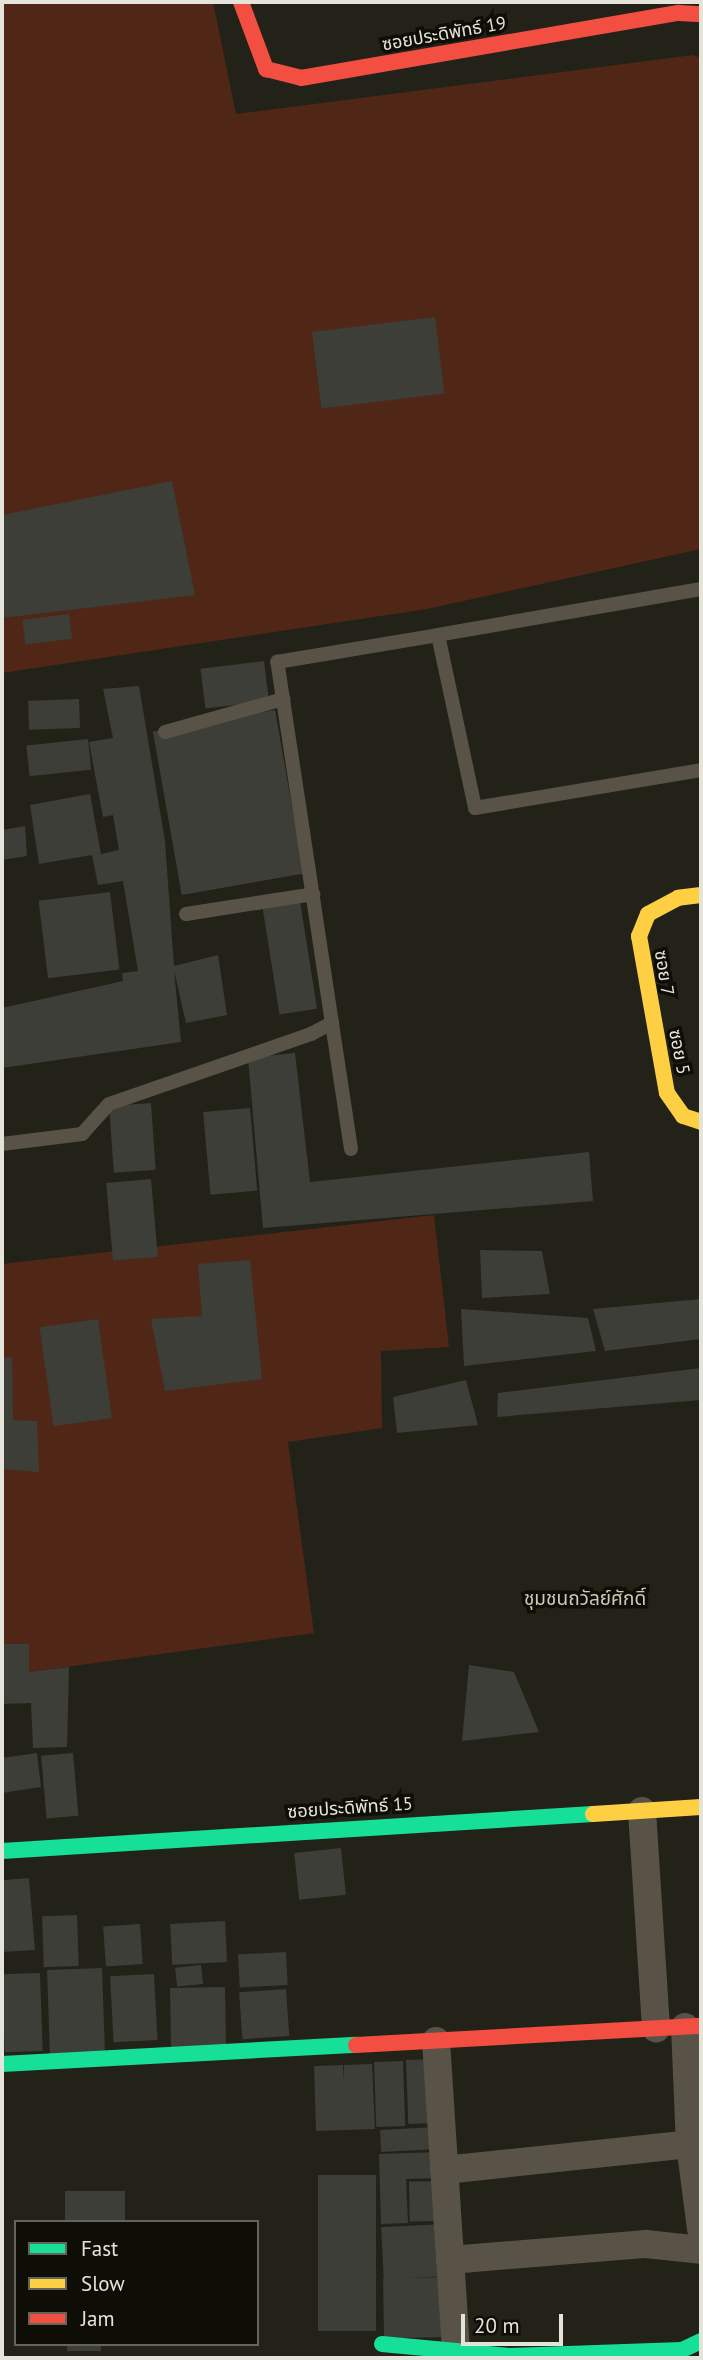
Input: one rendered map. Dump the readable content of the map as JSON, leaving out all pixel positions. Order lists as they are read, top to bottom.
{
  "streets": {
    "street": [
      "ซอยประดิพัทธ์ 19",
      "ซอย 7",
      "ซอย 5",
      "ซอยประดิพัทธ์ 15"
    ]
  },
  "crossings": [
    ["ซอย 7", "ซอย 5"]
  ],
  "districts": ["ชุมชนถวัลย์ศักดิ์"],
  "legend": ["Fast", "Slow", "Jam"],
  "scale_bar": "20 m"
}
